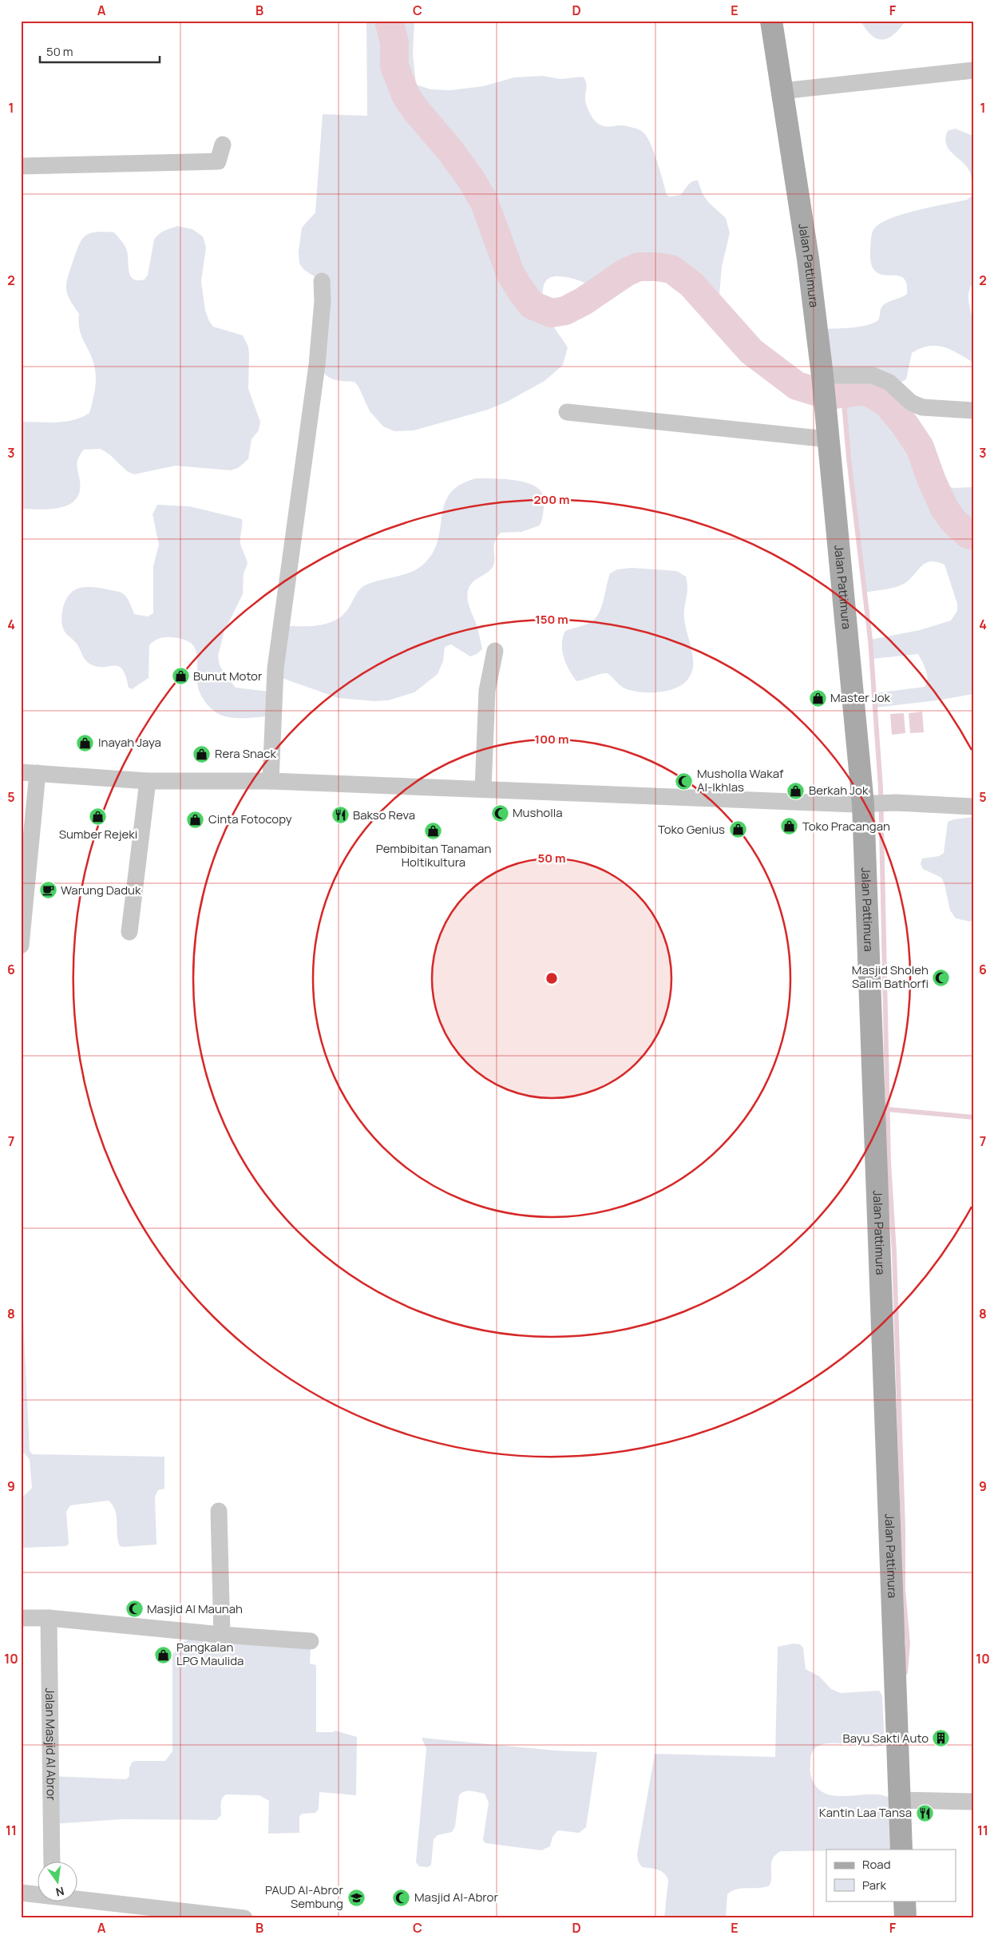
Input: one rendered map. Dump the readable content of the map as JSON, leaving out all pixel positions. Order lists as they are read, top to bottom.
{
  "streets": {
    "main road": ["Jalan Pattimura"],
    "street": ["Jalan Masjid Al Abror"]
  },
  "places": {
    "shop": [
      "Bunut Motor",
      "Master Jok",
      "Inayah Jaya",
      "Rera Snack",
      "Berkah Jok",
      "Sumber Rejeki",
      "Cinta Fotocopy",
      "Toko Pracangan",
      "Toko Genius",
      "Pembibitan Tanaman Holtikultura",
      "Pangkalan LPG Maulida"
    ],
    "mosque": [
      "Musholla Wakaf Al-Ikhlas",
      "Musholla",
      "Masjid Sholeh Salim Bathorfi",
      "Masjid Al Maunah",
      "Masjid Al-Abror"
    ],
    "restaurant": ["Bakso Reva", "Kantin Laa Tansa"],
    "cafe": ["Warung Daduk"],
    "building": ["Bayu Sakti Auto"],
    "school or university": ["PAUD Al-Abror Sembung"]
  },
  "legend": ["Road", "Park"],
  "scale_bar": "50 m",
  "north": "bottom",
  "grid": {
    "columns": [
      "A",
      "B",
      "C",
      "D",
      "E",
      "F"
    ],
    "rows": [
      "1",
      "2",
      "3",
      "4",
      "5",
      "6",
      "7",
      "8",
      "9",
      "10",
      "11"
    ]
  },
  "rings": [
    "200 m",
    "150 m",
    "100 m",
    "50 m"
  ]
}
